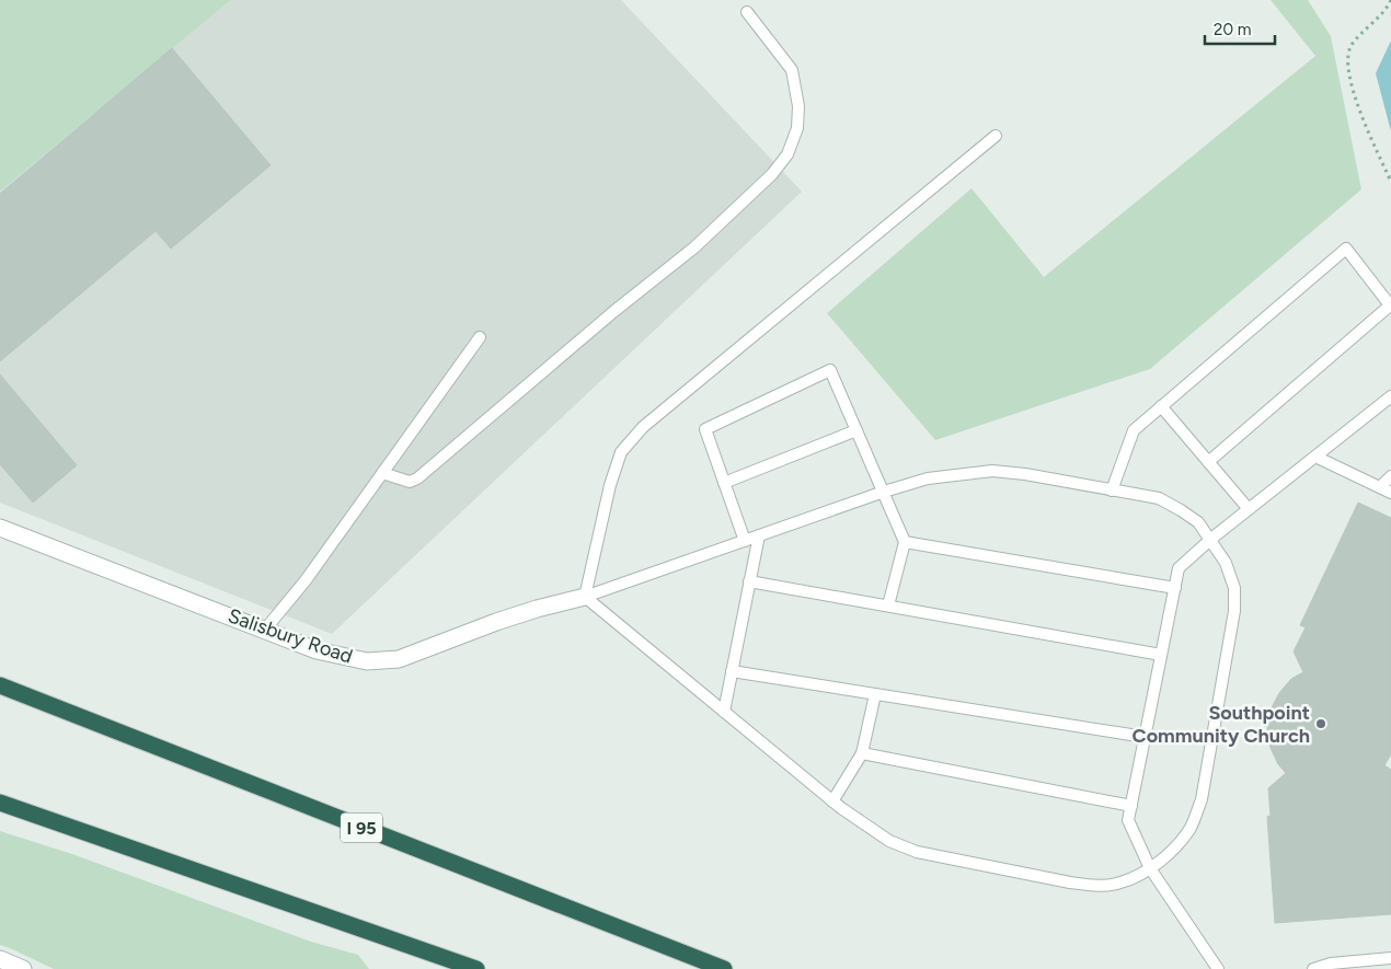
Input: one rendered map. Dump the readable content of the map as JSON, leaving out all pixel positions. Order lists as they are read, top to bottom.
{
  "streets": {
    "highway": ["I 95"],
    "street": ["Salisbury Road"]
  },
  "places": ["Southpoint Community Church"],
  "scale_bar": "20 m"
}
